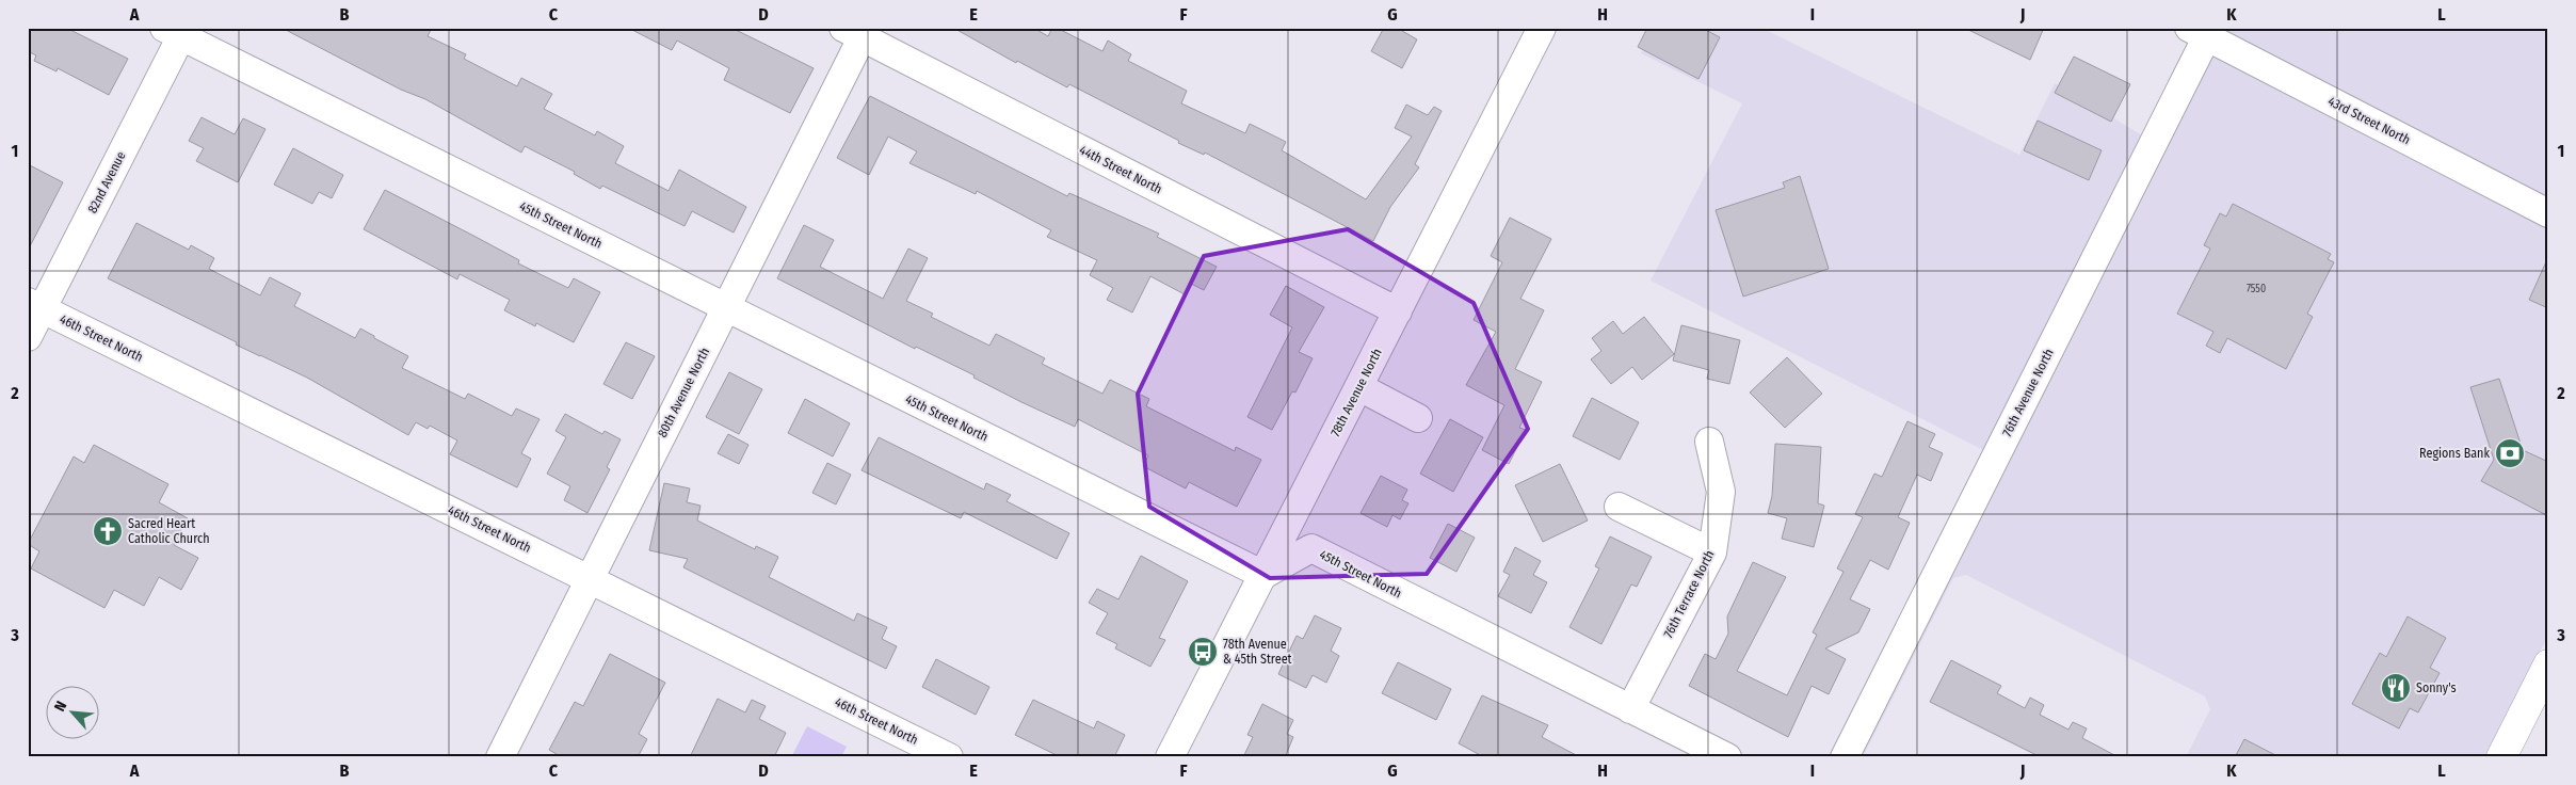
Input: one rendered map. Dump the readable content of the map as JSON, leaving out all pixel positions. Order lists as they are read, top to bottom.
{
  "streets": {
    "street": [
      "43rd Street North",
      "44th Street North",
      "82nd Avenue",
      "45th Street North",
      "46th Street North",
      "80th Avenue North",
      "78th Avenue North",
      "76th Avenue North",
      "76th Terrace North"
    ]
  },
  "crossings": [
    ["43rd Street North", "76th Avenue North"],
    ["44th Street North", "80th Avenue North"],
    ["44th Street North", "78th Avenue North"],
    ["82nd Avenue", "45th Street North"],
    ["82nd Avenue", "46th Street North"],
    ["45th Street North", "80th Avenue North"],
    ["45th Street North", "78th Avenue North"],
    ["45th Street North", "76th Terrace North"],
    ["46th Street North", "80th Avenue North"]
  ],
  "places": {
    "bank": ["Regions Bank"],
    "church": ["Sacred Heart Catholic Church"],
    "bus stop": ["78th Avenue & 45th Street"],
    "restaurant": ["Sonny's"]
  },
  "house_numbers": ["7550"],
  "north": "top left",
  "grid": {
    "columns": [
      "A",
      "B",
      "C",
      "D",
      "E",
      "F",
      "G",
      "H",
      "I",
      "J",
      "K",
      "L"
    ],
    "rows": ["1", "2", "3"]
  }
}
